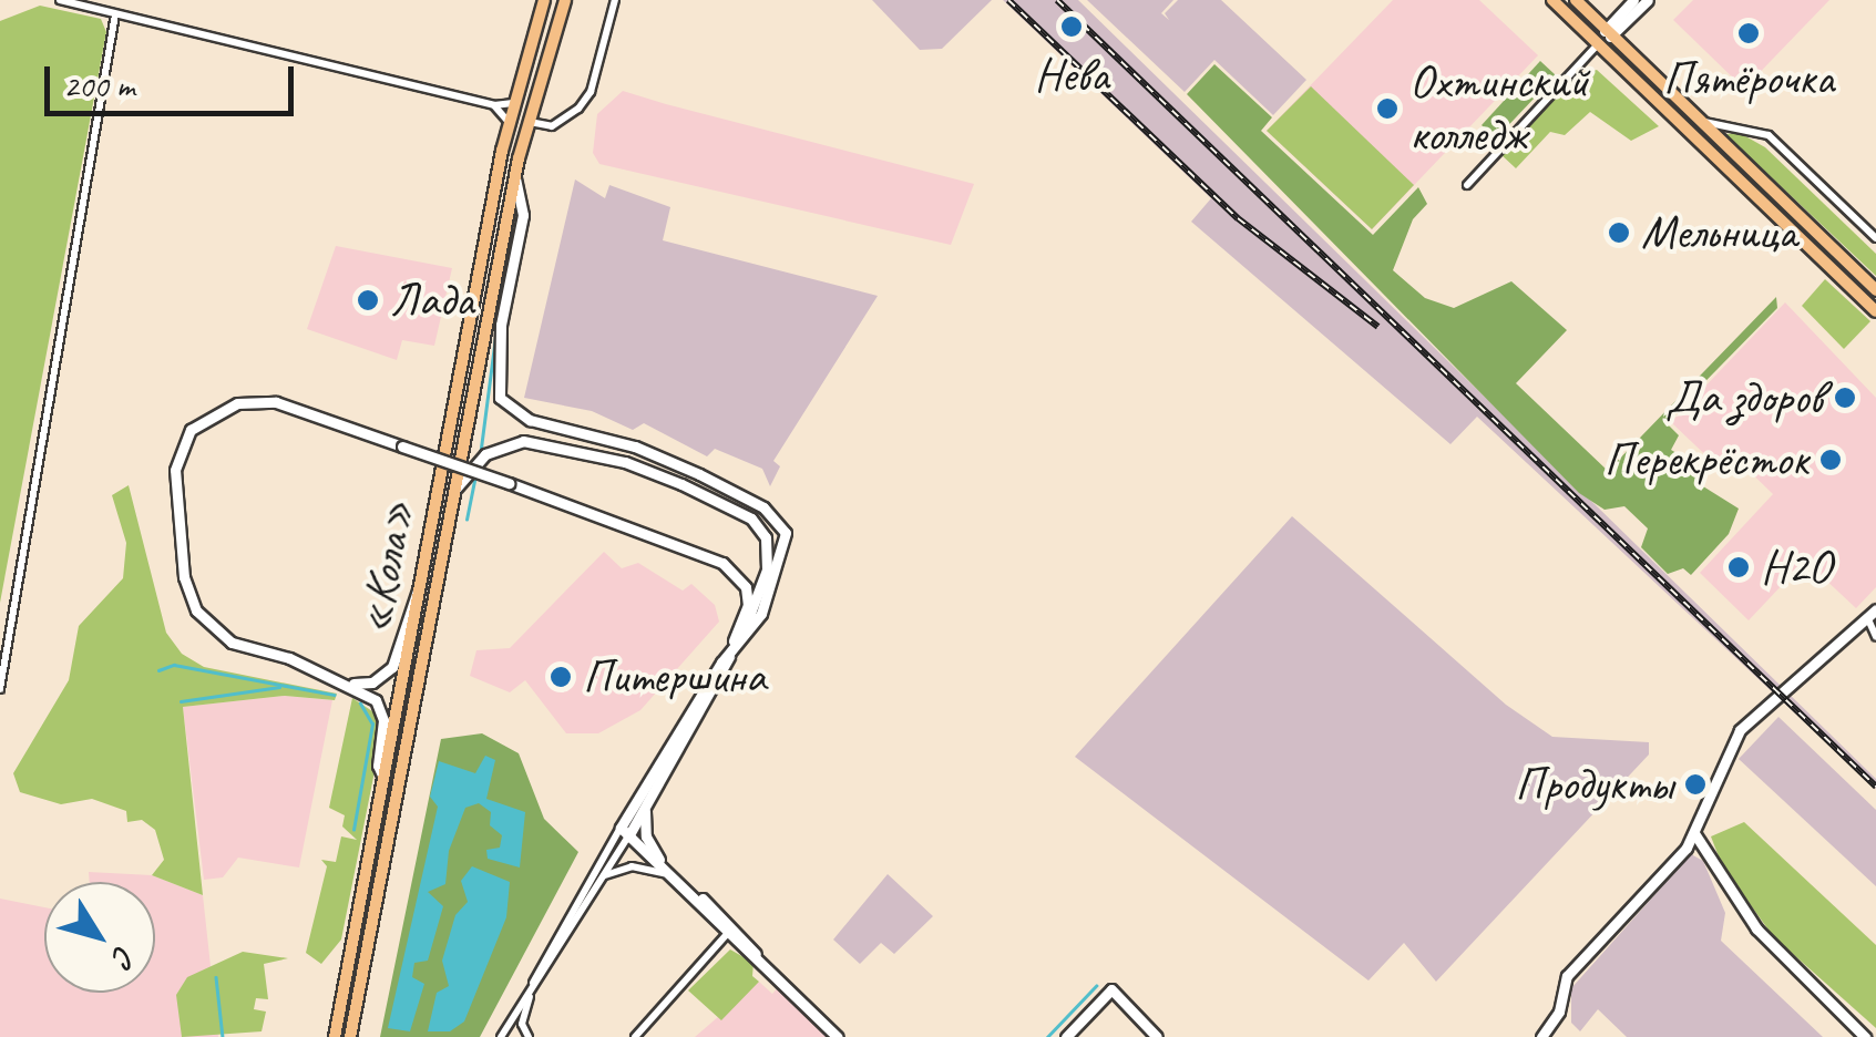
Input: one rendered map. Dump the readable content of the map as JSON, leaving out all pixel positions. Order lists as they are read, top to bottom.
{
  "streets": {
    "main road": ["«Кола»"]
  },
  "places": [
    "Нева",
    "Пятёрочка",
    "Охтинский колледж",
    "Мельница",
    "Лада",
    "Да здоров",
    "Перекрёсток",
    "H2O",
    "Питершина",
    "Продукты"
  ],
  "scale_bar": "200 m",
  "north": "bottom right"
}
